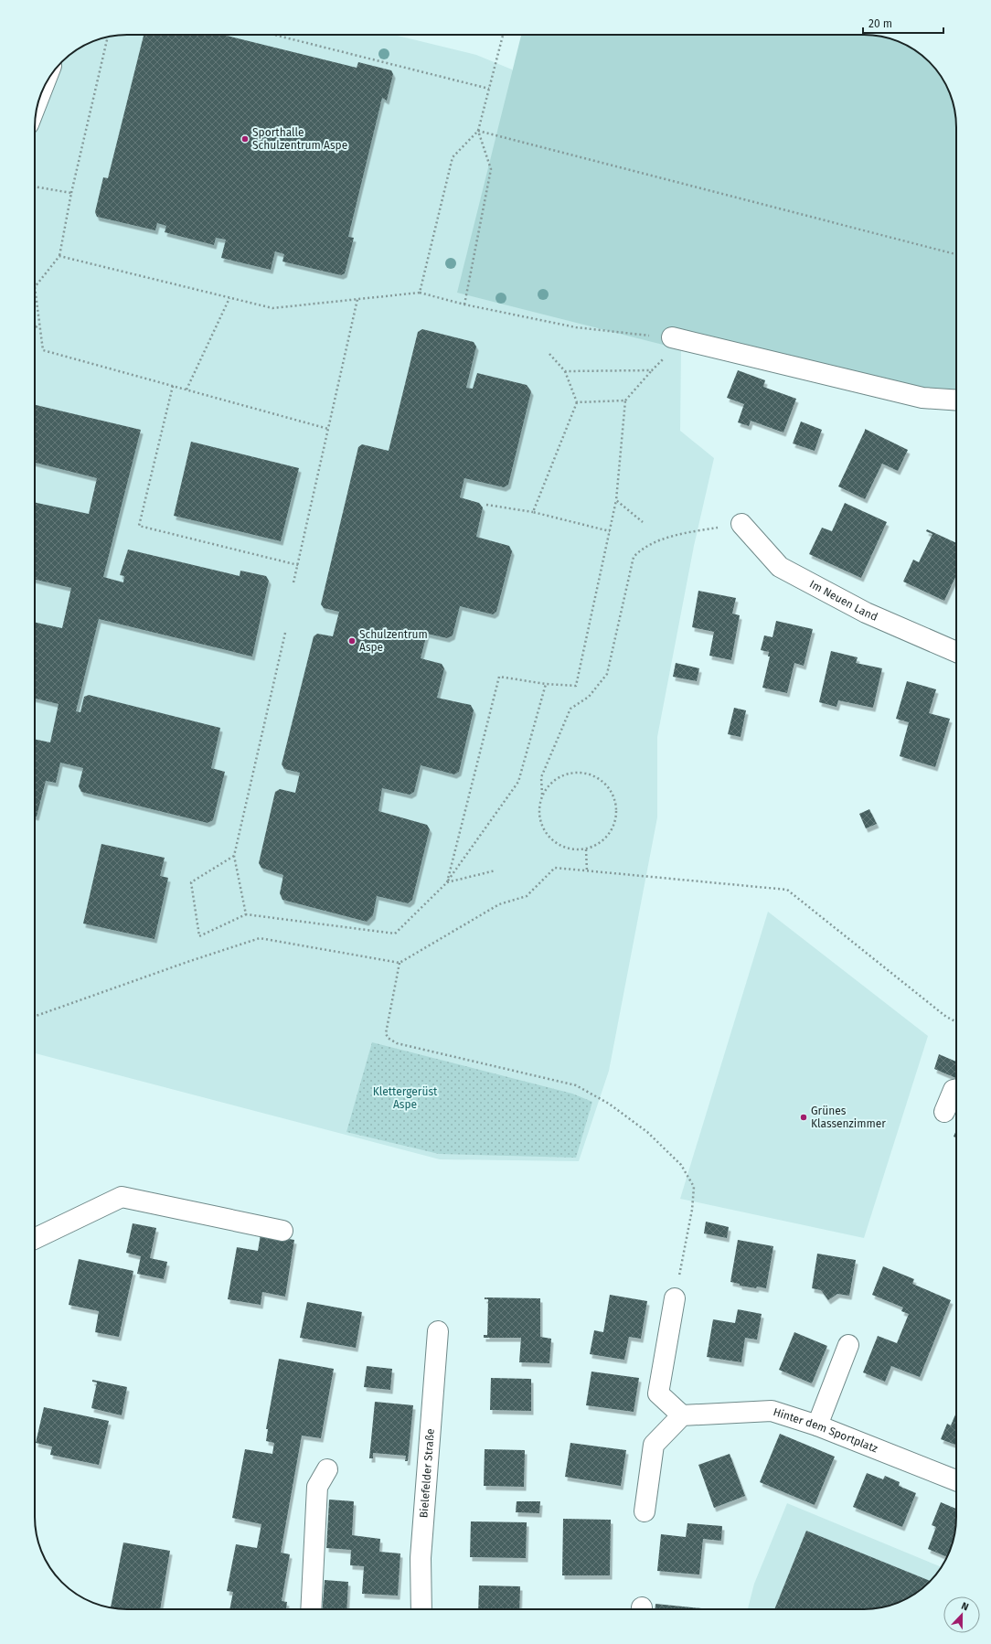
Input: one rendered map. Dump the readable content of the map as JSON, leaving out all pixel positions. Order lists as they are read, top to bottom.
{
  "streets": {
    "street": ["Im Neuen Land", "Hinter dem Sportplatz", "Bielefelder Straße"]
  },
  "parks": ["Klettergerüst Aspe"],
  "places": ["Sporthalle Schulzentrum Aspe", "Schulzentrum Aspe", "Grünes Klassenzimmer"],
  "scale_bar": "20 m",
  "north": "top"
}
